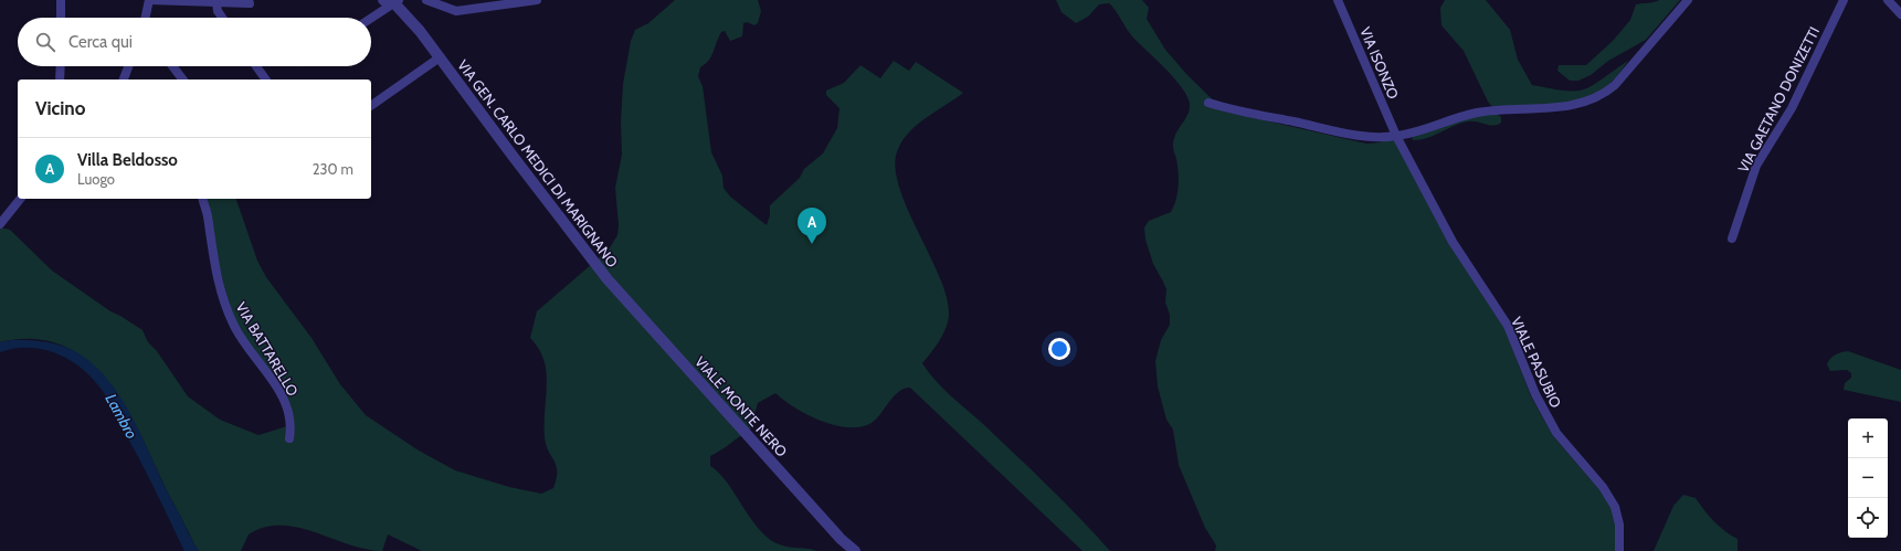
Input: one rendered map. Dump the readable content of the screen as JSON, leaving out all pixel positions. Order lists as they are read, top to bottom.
{
  "streets": {
    "street": [
      "VIA ISONZO",
      "VIA GAETANO DONIZETTI",
      "VIA GEN. CARLO MEDICI DI MARIGNANO",
      "VIA BATTARELLO",
      "VIALE PASUBIO",
      "VIALE MONTE NERO"
    ]
  },
  "crossings": [
    ["VIA ISONZO", "VIALE PASUBIO"],
    ["VIA GEN. CARLO MEDICI DI MARIGNANO", "VIALE MONTE NERO"]
  ],
  "water": ["Lambro"],
  "page": {
    "search": "Cerca qui",
    "heading": "Vicino",
    "list": [
      {
        "mark": "A",
        "name": "Villa Beldosso",
        "note": "Luogo",
        "value": "230 m"
      }
    ],
    "pins": "A",
    "map_buttons": ["+", "−"]
  }
}
